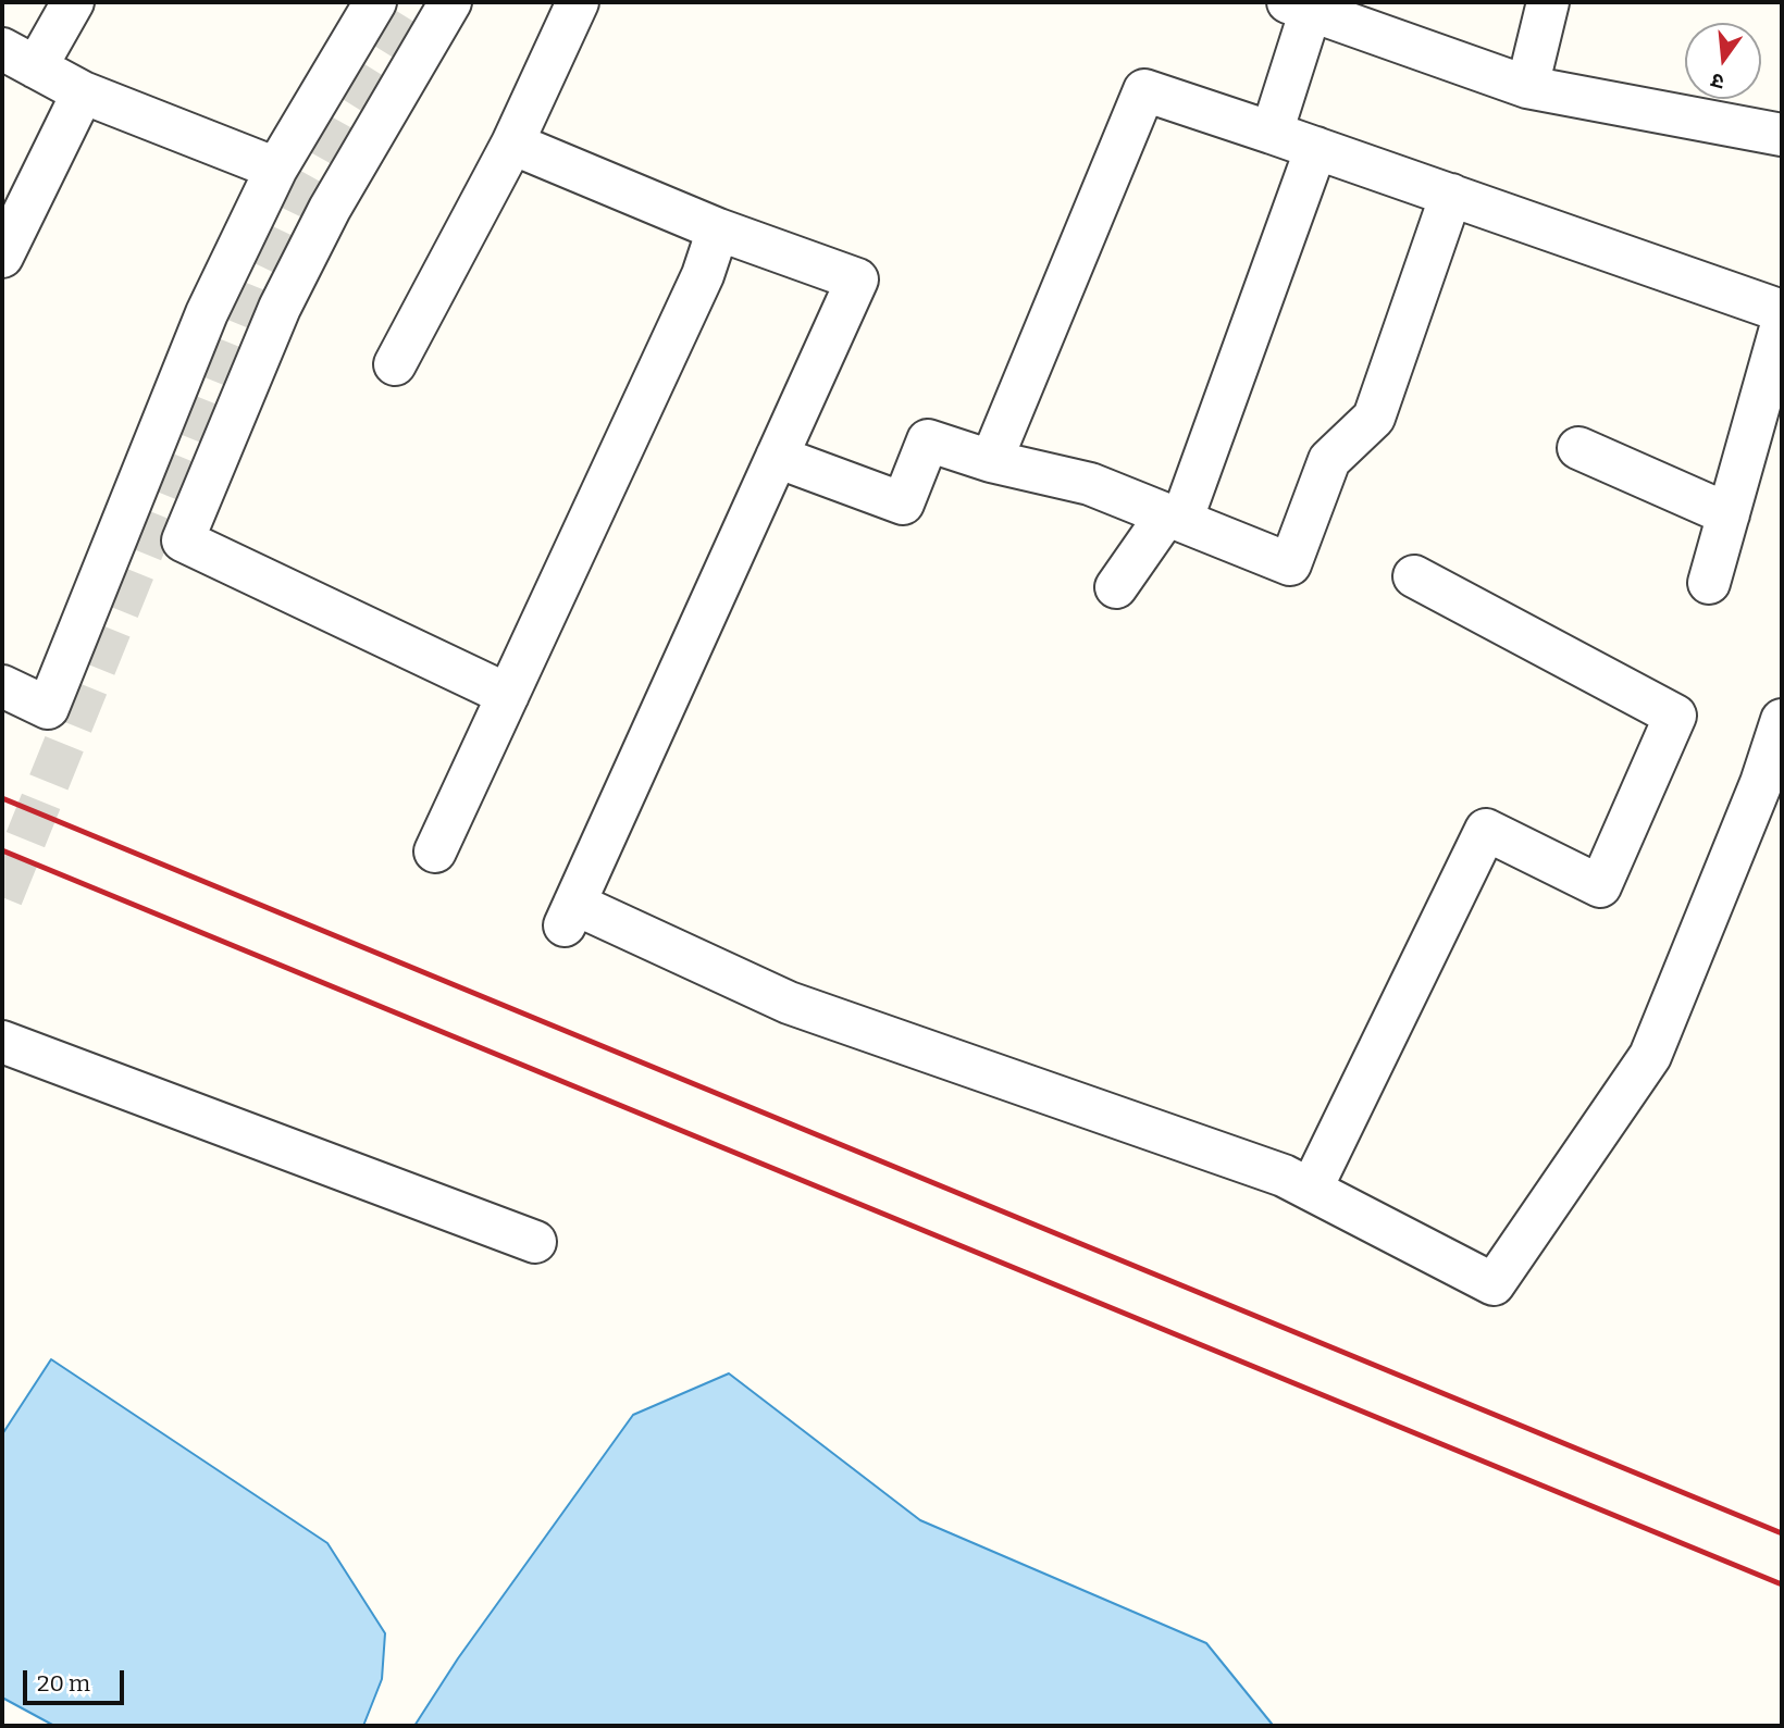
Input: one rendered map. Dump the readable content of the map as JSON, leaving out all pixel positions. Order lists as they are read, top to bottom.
{
  "scale_bar": "20 m",
  "north": "bottom"
}
